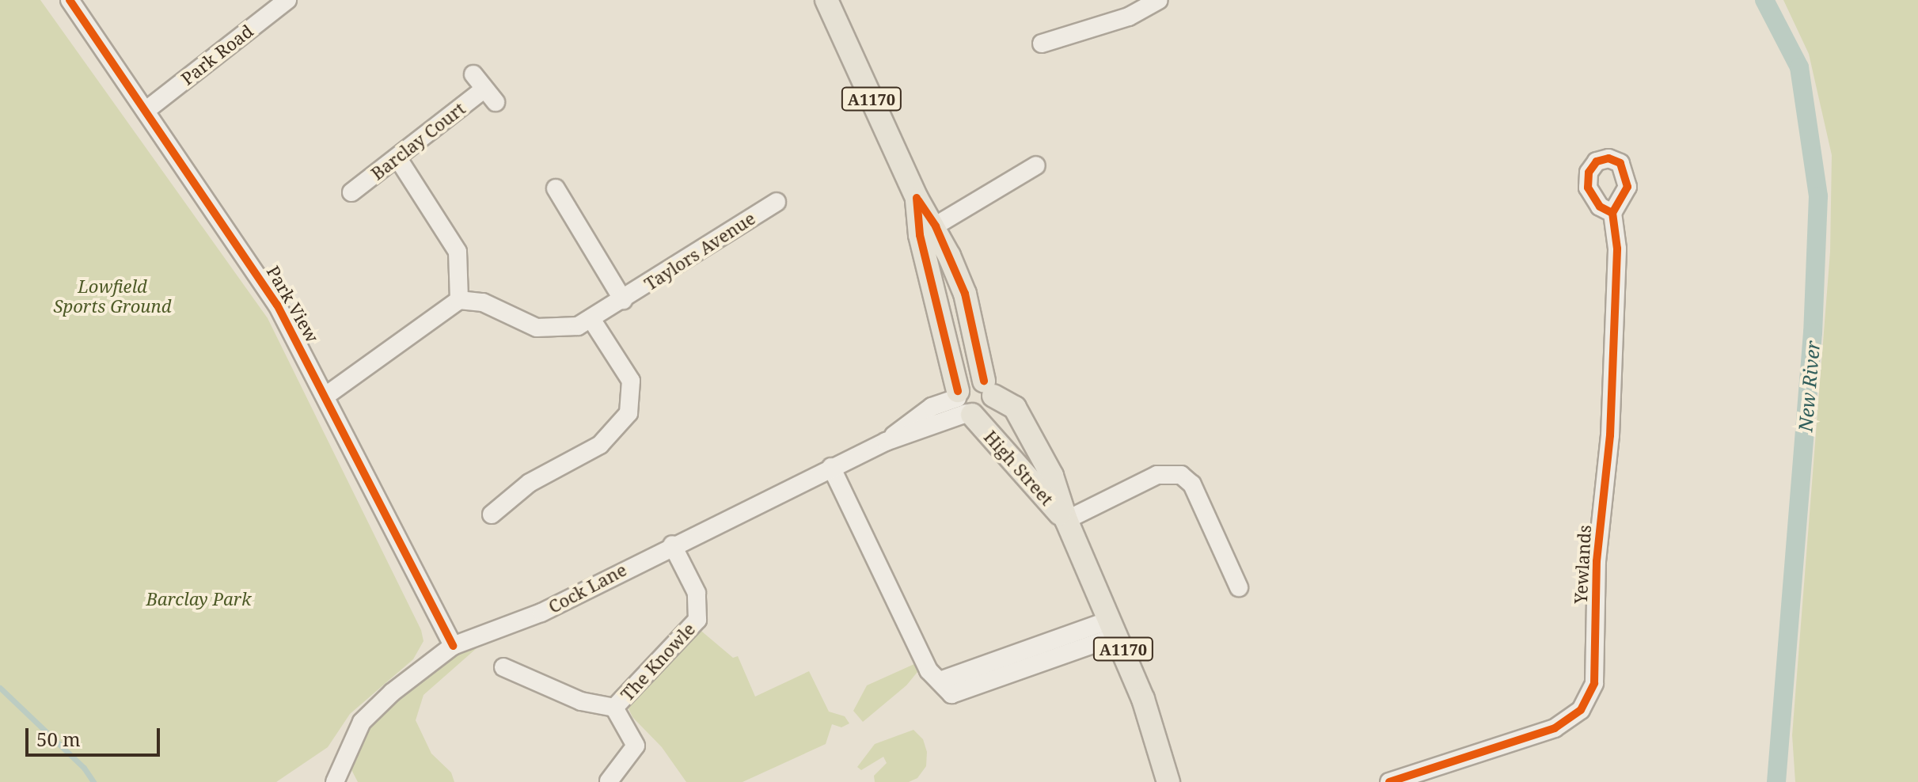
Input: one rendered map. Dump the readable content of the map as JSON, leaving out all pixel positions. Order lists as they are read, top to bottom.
{
  "streets": {
    "main road": ["A1170", "High Street"],
    "street": [
      "Park Road",
      "Barclay Court",
      "Taylors Avenue",
      "Park View",
      "Yewlands",
      "Cock Lane",
      "The Knowle"
    ]
  },
  "crossings": [
    ["Park Road", "Park View"],
    ["Park View", "Cock Lane"],
    ["High Street", "Cock Lane"],
    ["Cock Lane", "The Knowle"]
  ],
  "water": ["New River"],
  "parks": ["Lowfield Sports Ground", "Barclay Park"],
  "scale_bar": "50 m"
}
